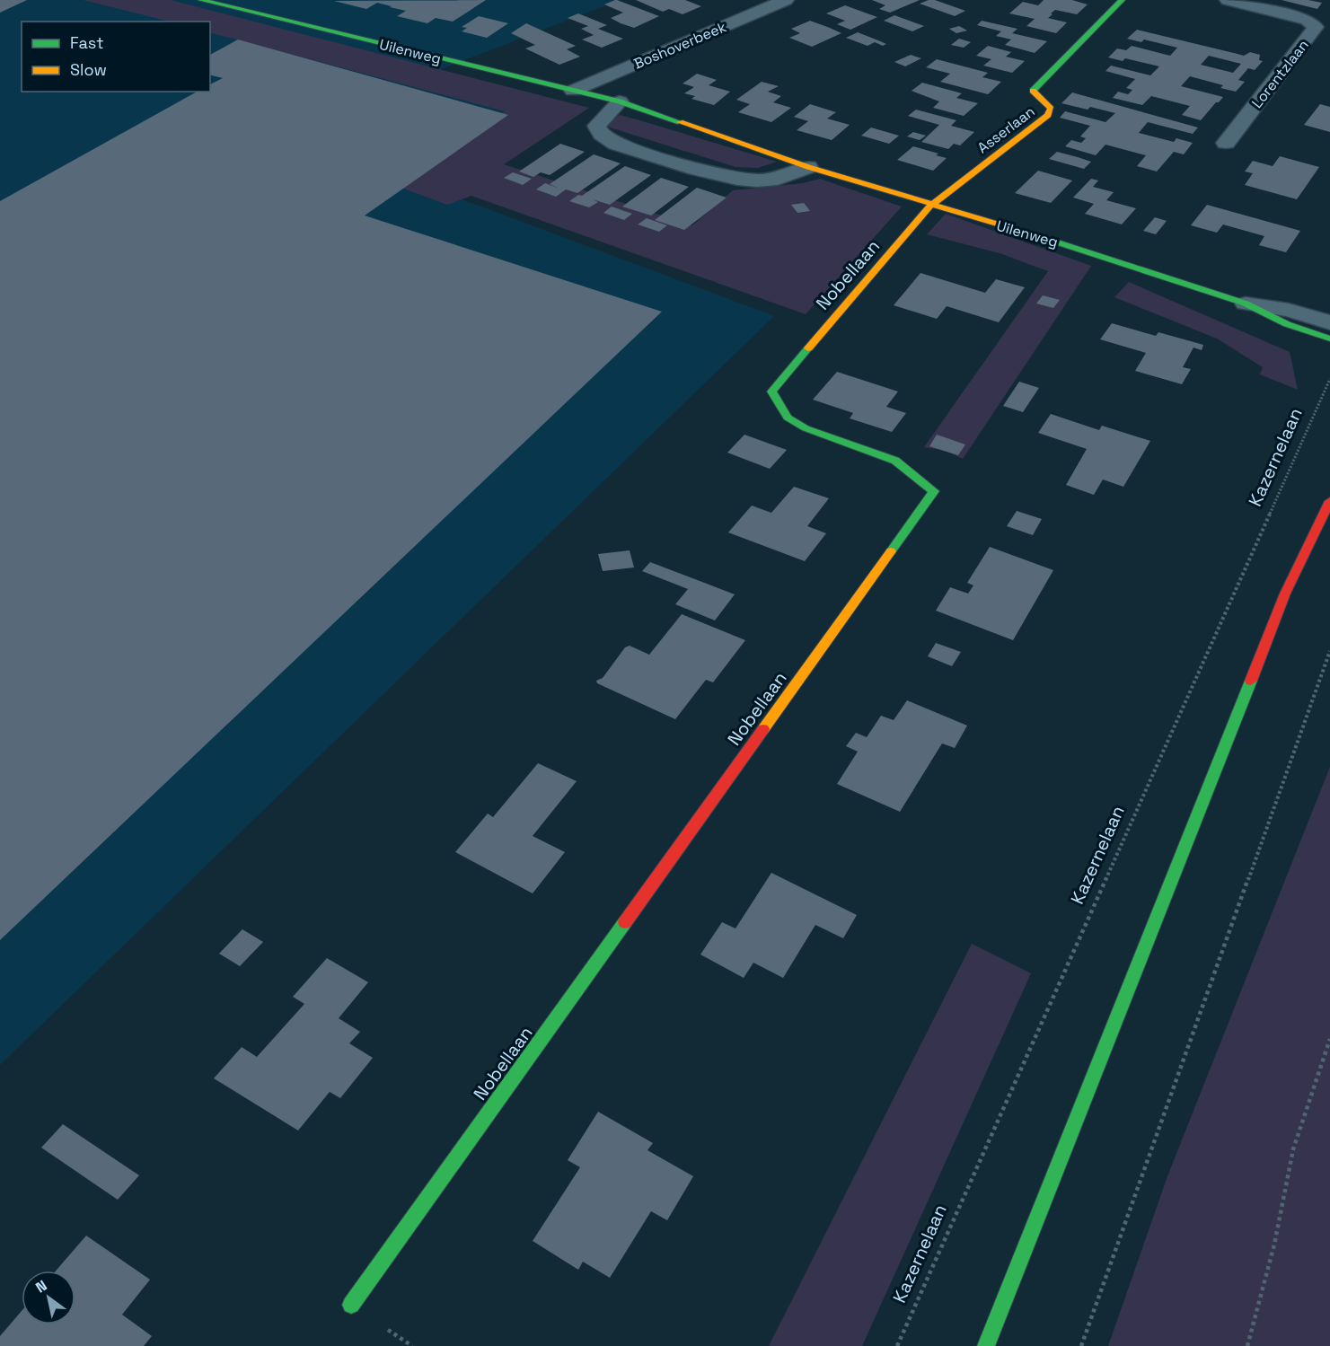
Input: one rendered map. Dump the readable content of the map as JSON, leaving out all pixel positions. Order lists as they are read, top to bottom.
{
  "streets": {
    "street": [
      "Boshoverbeek",
      "Uilenweg",
      "Lorentzlaan",
      "Asserlaan",
      "Nobellaan"
    ],
    "path": ["Kazernelaan"]
  },
  "crossings": [
    ["Boshoverbeek", "Uilenweg"],
    ["Uilenweg", "Asserlaan"],
    ["Uilenweg", "Nobellaan"],
    ["Asserlaan", "Nobellaan"]
  ],
  "legend": ["Fast", "Slow"],
  "north": "top left"
}
